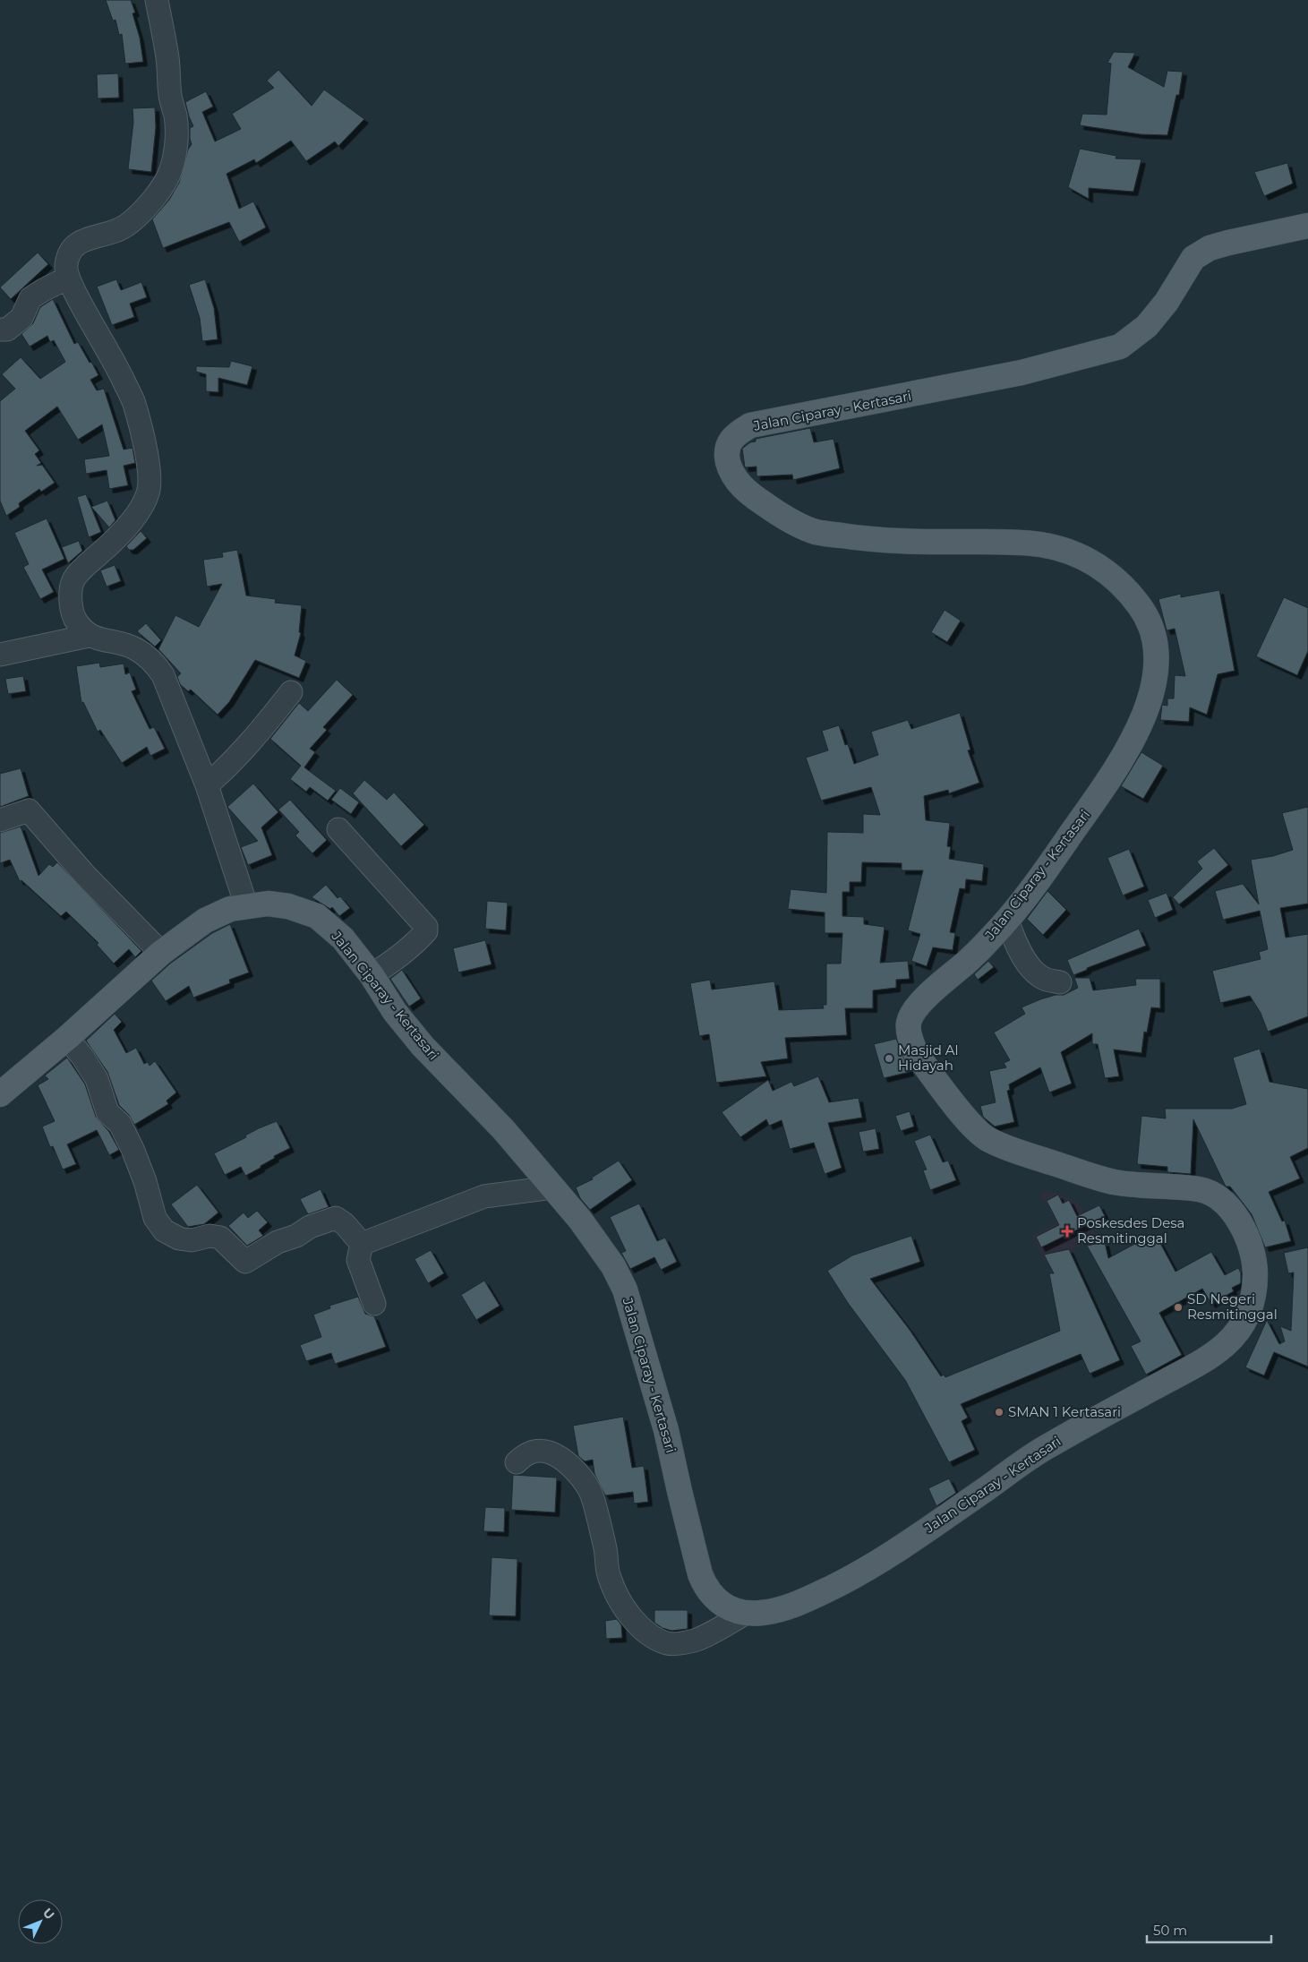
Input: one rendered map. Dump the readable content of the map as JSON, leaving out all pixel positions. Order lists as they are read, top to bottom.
{
  "streets": {
    "main road": ["Jalan Ciparay - Kertasari"]
  },
  "places": {
    "other": ["Masjid Al Hidayah", "SD Negeri Resmitinggal", "SMAN 1 Kertasari"],
    "health": ["Poskesdes Desa Resmitinggal"]
  },
  "scale_bar": "50 m",
  "north": "top right"
}
